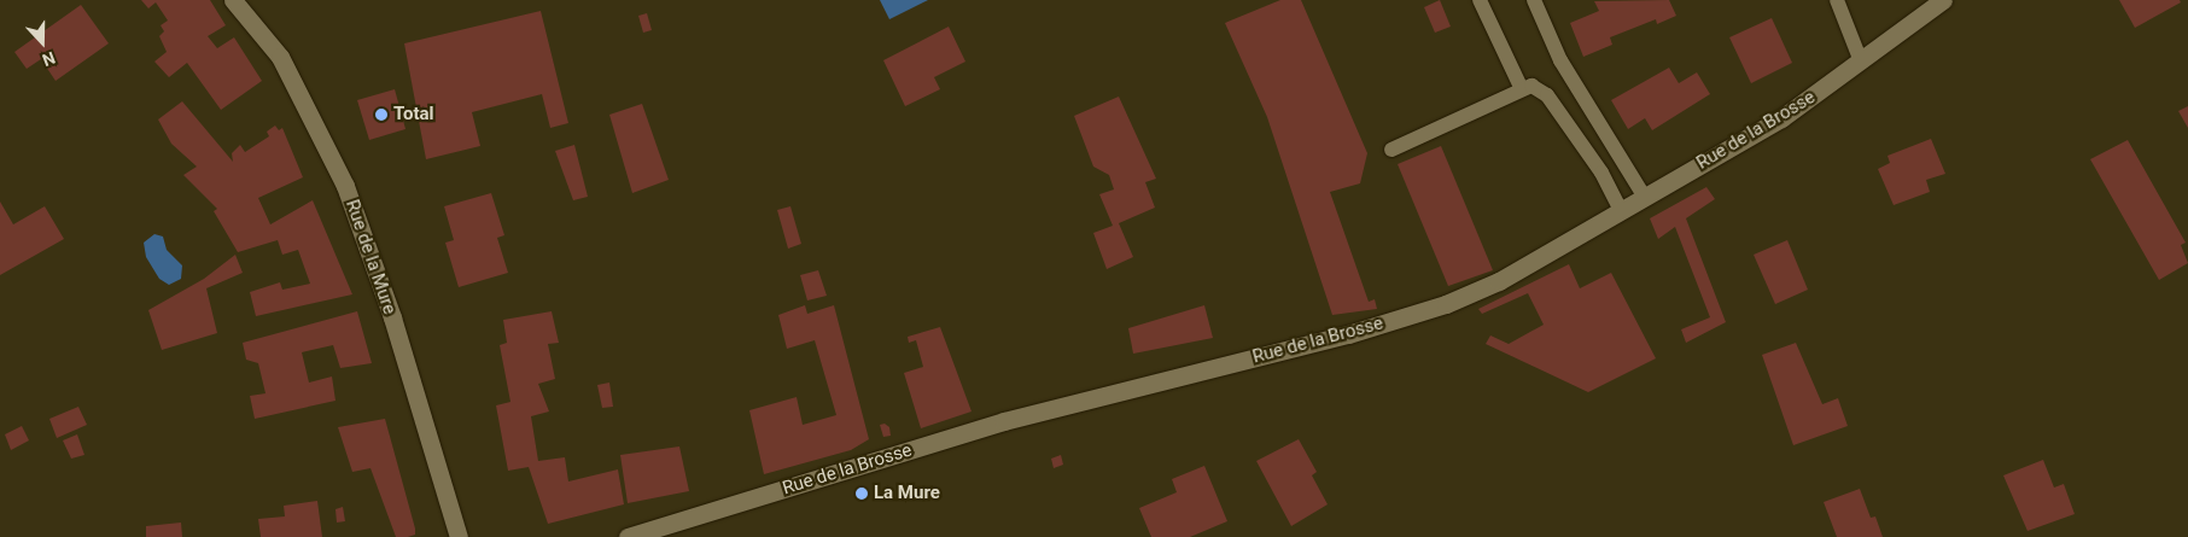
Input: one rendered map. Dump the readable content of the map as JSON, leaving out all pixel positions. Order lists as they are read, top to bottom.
{
  "streets": {
    "street": ["Rue de la Brosse", "Rue de la Mure"]
  },
  "places": ["Total", "La Mure"],
  "north": "bottom"
}
